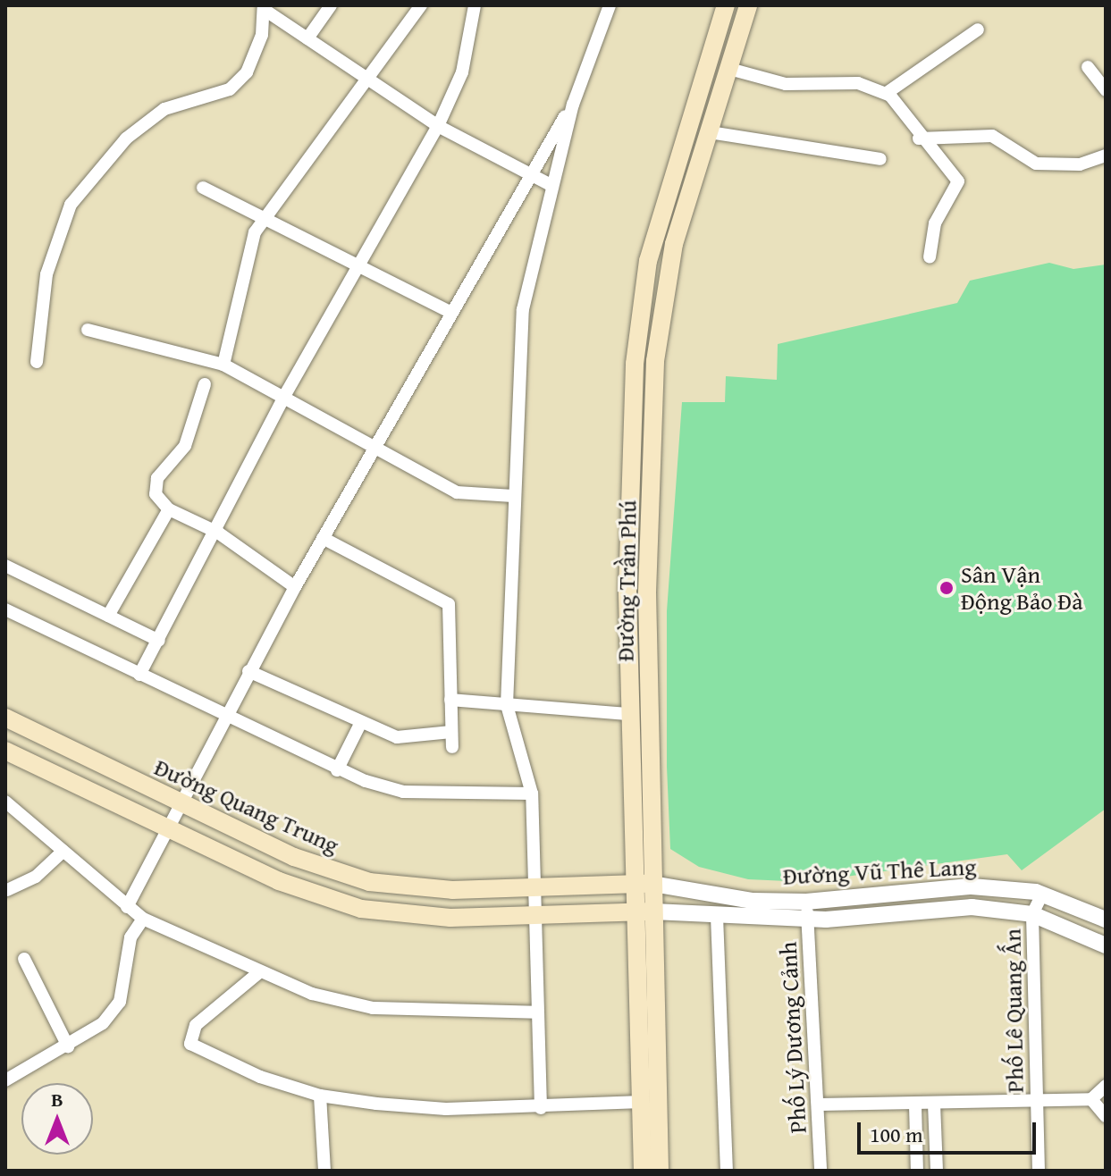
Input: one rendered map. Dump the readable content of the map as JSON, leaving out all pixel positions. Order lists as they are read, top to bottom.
{
  "streets": {
    "main road": ["Đường Trần Phú", "Đường Quang Trung"],
    "street": ["Đường Vũ Thê Lang", "Phố Lê Quang Ấn", "Phố Lý Dương Cảnh"]
  },
  "crossings": [
    ["Đường Trần Phú", "Đường Quang Trung"],
    ["Đường Trần Phú", "Đường Vũ Thê Lang"],
    ["Đường Quang Trung", "Đường Vũ Thê Lang"],
    ["Đường Vũ Thê Lang", "Phố Lê Quang Ấn"],
    ["Đường Vũ Thê Lang", "Phố Lý Dương Cảnh"]
  ],
  "places": ["Sân Vận Động Bảo Đà"],
  "scale_bar": "100 m",
  "north": "top"
}
